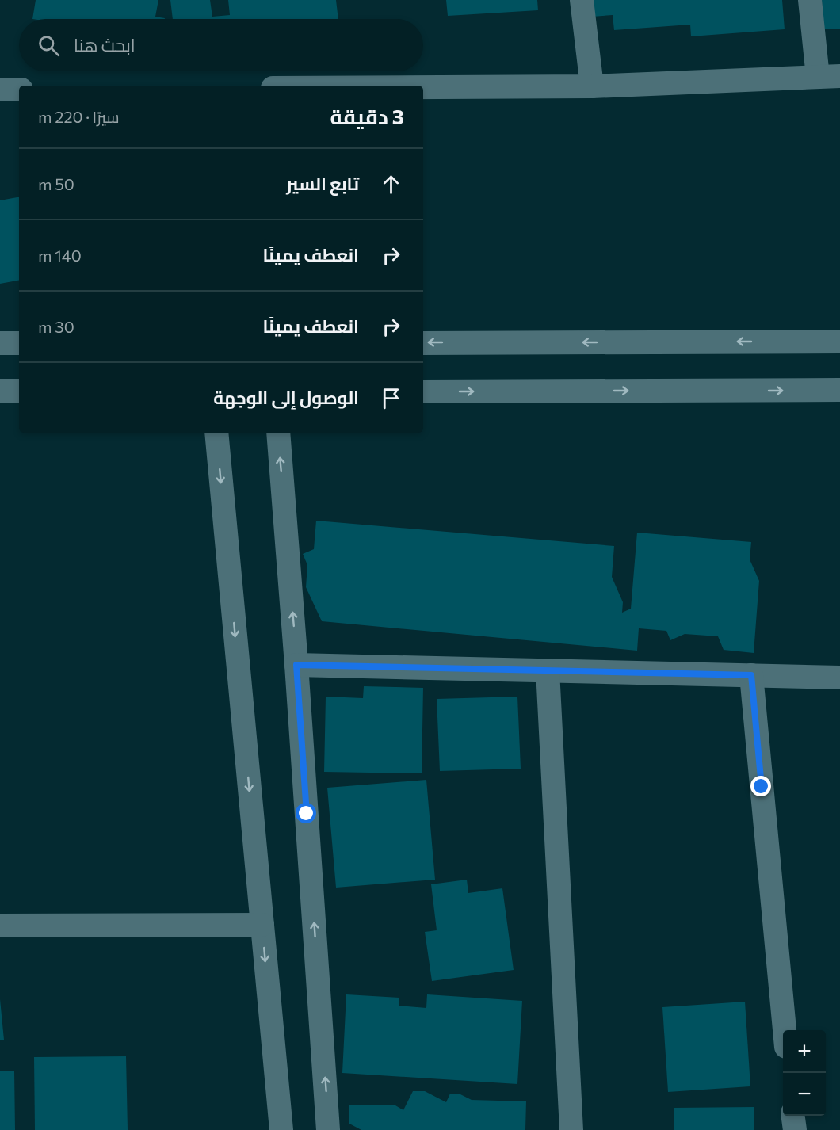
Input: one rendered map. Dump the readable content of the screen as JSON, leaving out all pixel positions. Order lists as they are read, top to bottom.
{
  "page": {
    "search": "ابحث هنا",
    "heading": ["3 دقيقة", "سيرًا · 220 m"],
    "list": [
      ["تابع السير", "50 m"],
      ["انعطف يمينًا", "140 m"],
      ["انعطف يمينًا", "30 m"],
      "الوصول إلى الوجهة"
    ],
    "map_buttons": ["+", "−"]
  }
}
